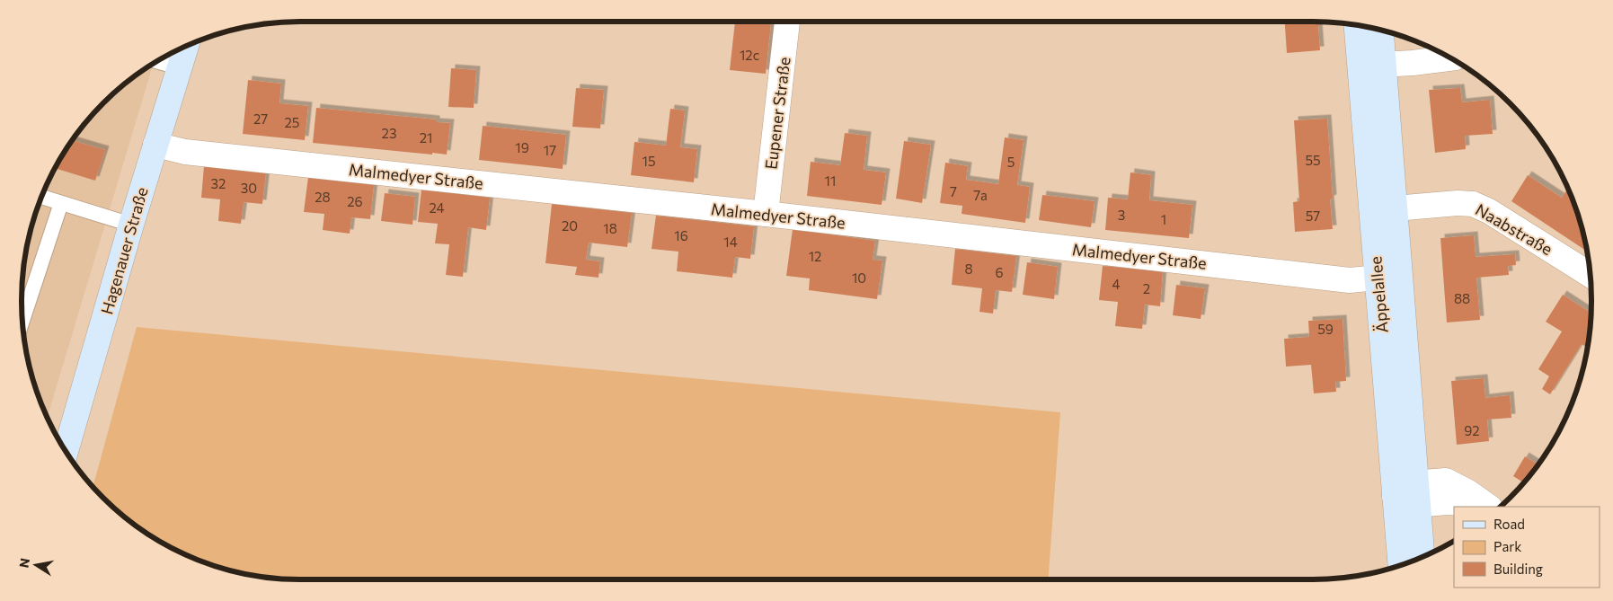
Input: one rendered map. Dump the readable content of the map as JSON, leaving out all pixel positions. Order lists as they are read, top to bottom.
{
  "streets": {
    "main road": ["Hagenauer Straße", "Äppelallee"],
    "street": ["Eupener Straße", "Malmedyer Straße", "Naabstraße"]
  },
  "crossings": [
    ["Eupener Straße", "Malmedyer Straße"],
    ["Malmedyer Straße", "Hagenauer Straße"],
    ["Malmedyer Straße", "Äppelallee"],
    ["Naabstraße", "Äppelallee"]
  ],
  "house_numbers": [
    "12c",
    "27",
    "25",
    "23",
    "21",
    "19",
    "17",
    "55",
    "15",
    "5",
    "11",
    "32",
    "30",
    "7",
    "7a",
    "28",
    "26",
    "24",
    "3",
    "57",
    "1",
    "20",
    "18",
    "16",
    "14",
    "12",
    "8",
    "6",
    "10",
    "4",
    "2",
    "88",
    "59",
    "92"
  ],
  "legend": ["Road", "Park", "Building"],
  "north": "left"
}
